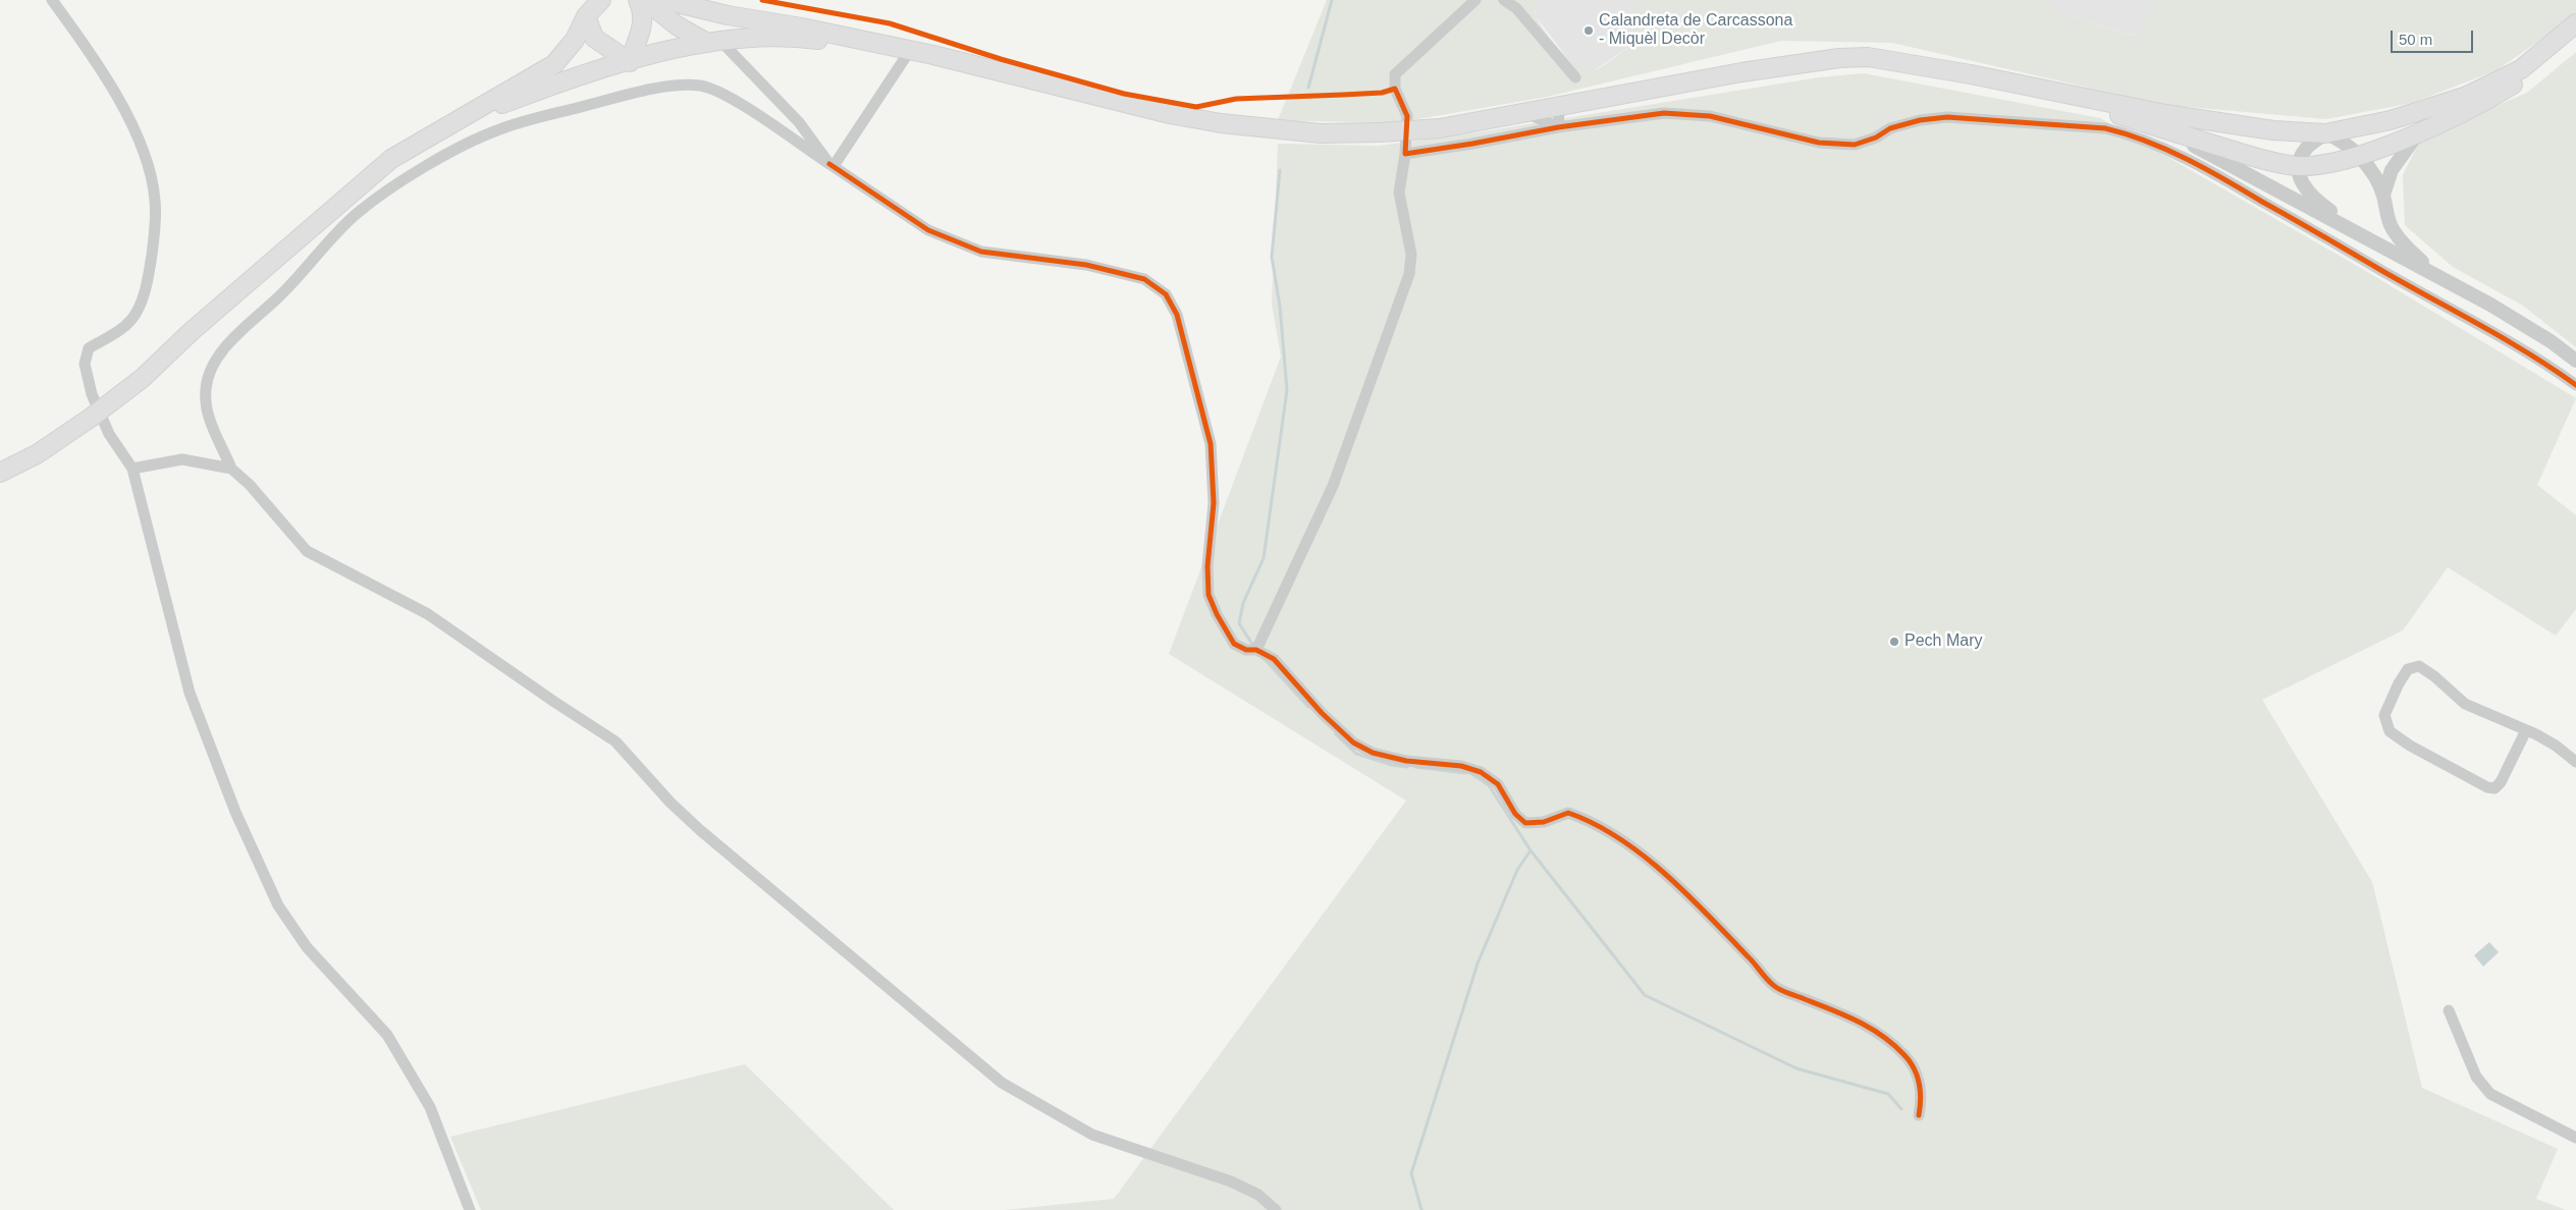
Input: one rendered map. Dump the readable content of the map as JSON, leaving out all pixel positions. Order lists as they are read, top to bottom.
{
  "places": ["Calandreta de Carcassona - Miquèl Decòr", "Pech Mary"],
  "scale_bar": "50 m"
}
